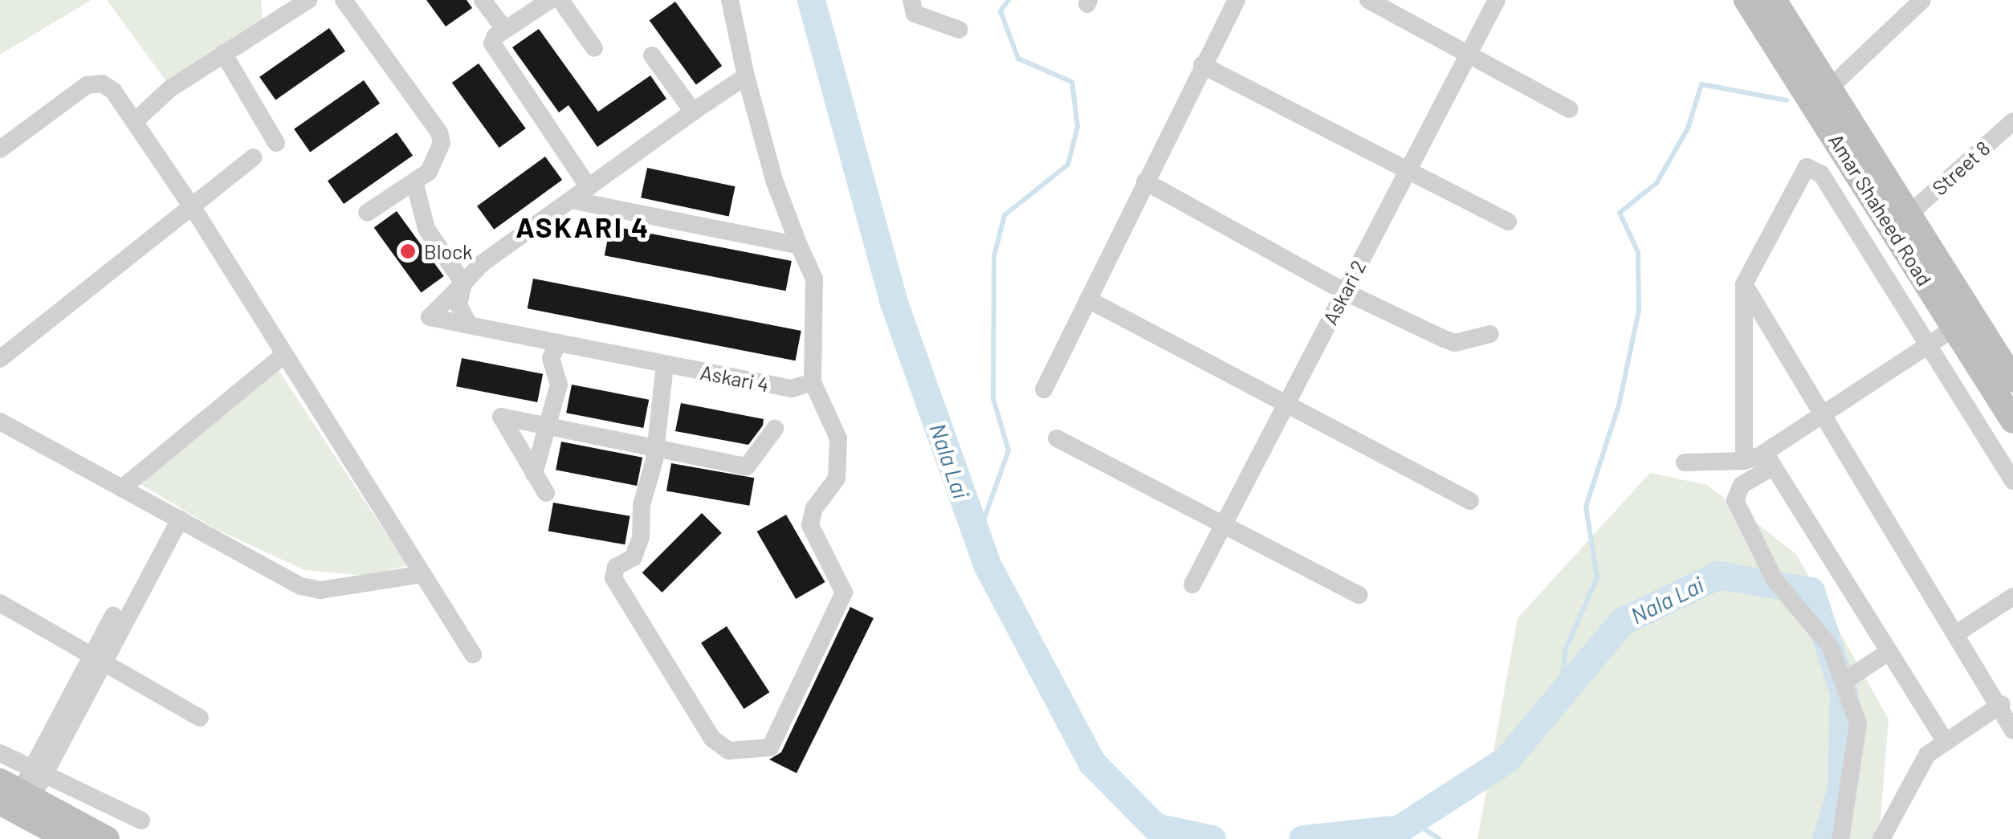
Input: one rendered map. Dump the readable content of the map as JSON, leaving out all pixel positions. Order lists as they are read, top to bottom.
{
  "streets": {
    "main road": ["Amar Shaheed Road"],
    "street": ["Street 8", "Askari 2", "Askari 4"]
  },
  "crossings": [
    ["Street 8", "Amar Shaheed Road"]
  ],
  "districts": ["ASKARI 4"],
  "water": ["Nala Lai"],
  "places": ["Block"]
}
